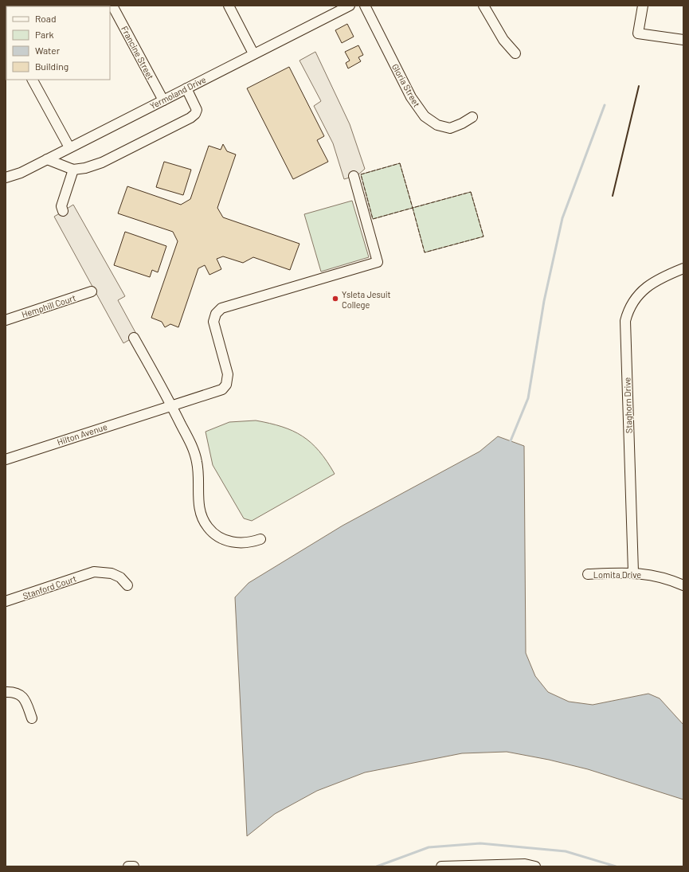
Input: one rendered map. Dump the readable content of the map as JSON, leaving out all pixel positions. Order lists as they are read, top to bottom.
{
  "streets": {
    "street": [
      "Francine Street",
      "Gloria Street",
      "Yermoland Drive",
      "Hemphill Court",
      "Staghorn Drive",
      "Hilton Avenue",
      "Lomita Drive",
      "Stanford Court"
    ]
  },
  "crossings": [
    ["Francine Street", "Yermoland Drive"],
    ["Staghorn Drive", "Lomita Drive"]
  ],
  "places": ["Ysleta Jesuit College"],
  "legend": [
    "Road",
    "Park",
    "Water",
    "Building"
  ]
}
